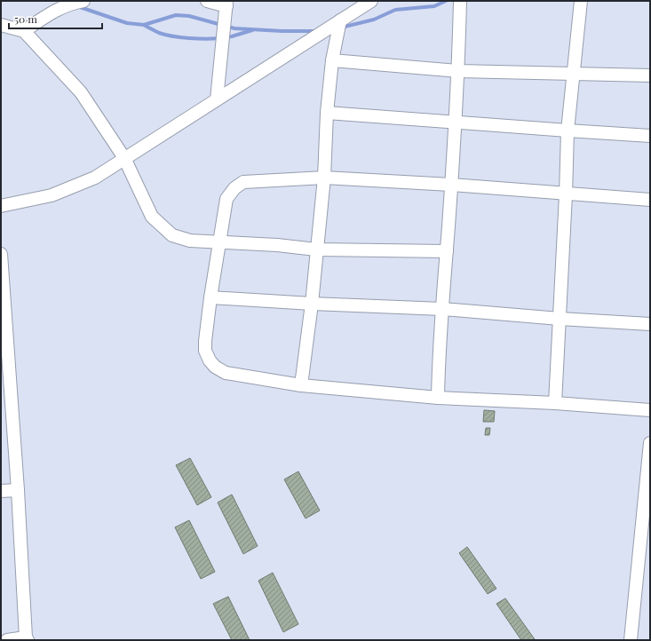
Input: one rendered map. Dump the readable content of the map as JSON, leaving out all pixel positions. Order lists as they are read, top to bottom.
{
  "scale_bar": "50 m"
}
